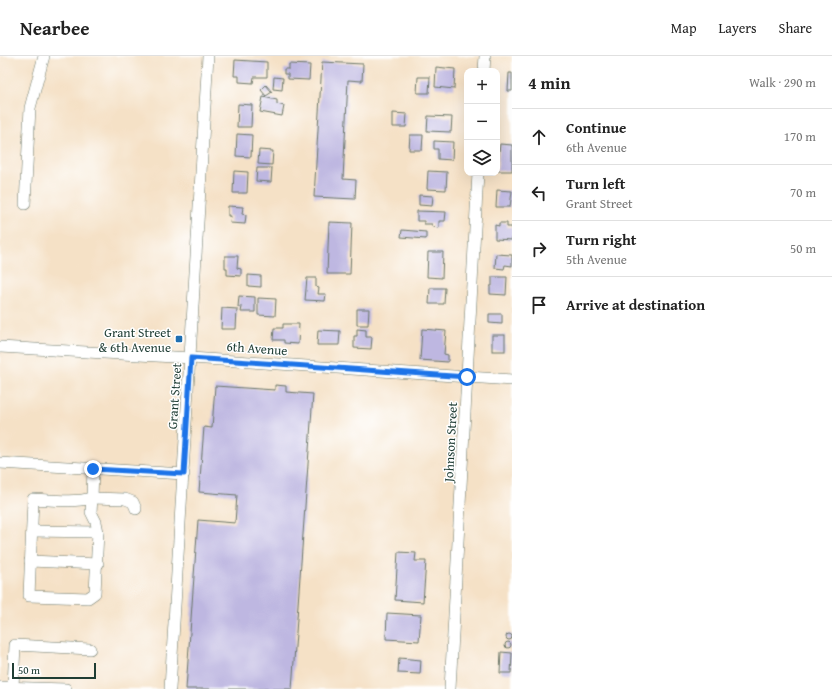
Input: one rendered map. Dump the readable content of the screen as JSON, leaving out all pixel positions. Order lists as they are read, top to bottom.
{
  "streets": {
    "street": ["6th Avenue", "Grant Street", "Johnson Street"]
  },
  "crossings": [
    ["6th Avenue", "Grant Street"],
    ["6th Avenue", "Johnson Street"]
  ],
  "places": {
    "transit": ["Grant Street & 6th Avenue"]
  },
  "scale_bar": "50 m",
  "page": {
    "header": "Nearbee",
    "nav": ["Map", "Layers", "Share"],
    "heading": ["4 min", "Walk · 290 m"],
    "map_buttons": ["+", "−"],
    "list": [
      ["Continue", "6th Avenue", "170 m"],
      ["Turn left", "Grant Street", "70 m"],
      ["Turn right", "5th Avenue", "50 m"],
      "Arrive at destination"
    ],
    "scale": "50 m"
  }
}
